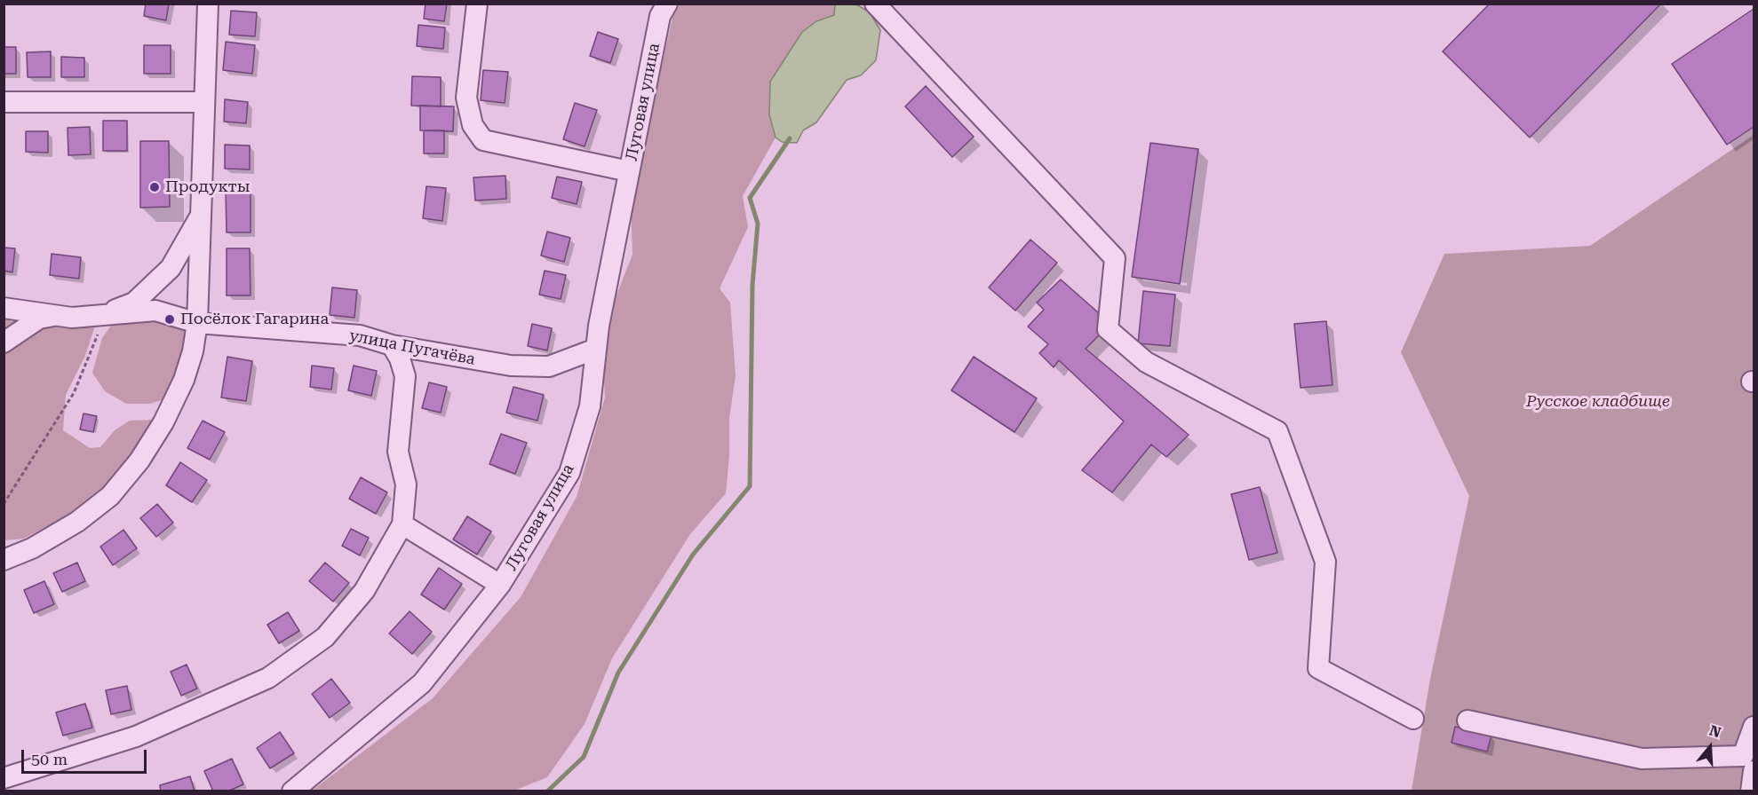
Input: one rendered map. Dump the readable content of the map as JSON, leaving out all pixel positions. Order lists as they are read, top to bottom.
{
  "streets": {
    "street": ["Луговая улица", "улица Пугачёва"]
  },
  "crossings": [
    ["Луговая улица", "улица Пугачёва"]
  ],
  "parks": ["Русское кладбище"],
  "places": ["Продукты", "Посёлок Гагарина"],
  "scale_bar": "50 m",
  "north": "top"
}
